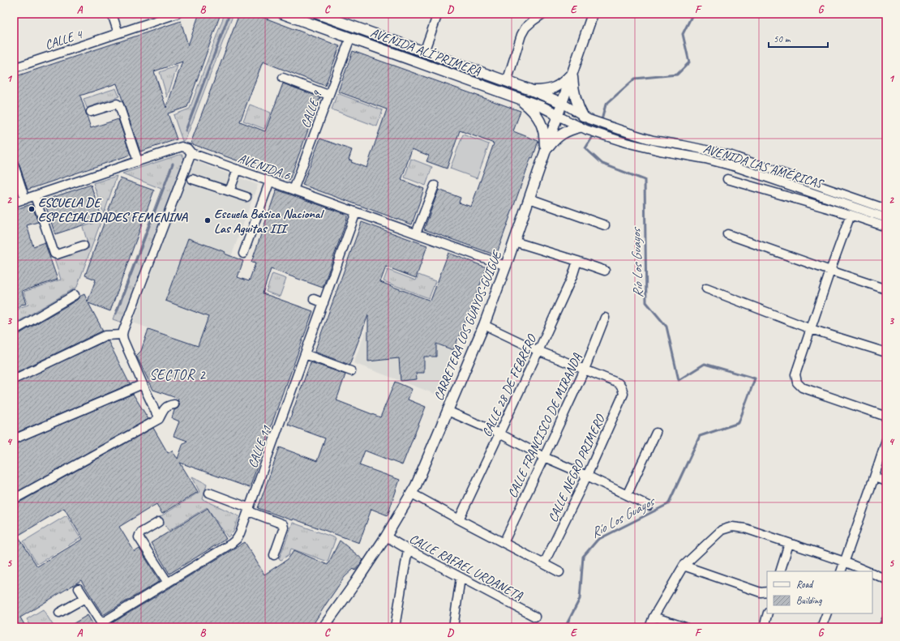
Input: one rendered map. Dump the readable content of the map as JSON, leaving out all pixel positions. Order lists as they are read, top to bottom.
{
  "streets": {
    "main road": ["AVENIDA ALÍ PRIMERA", "CARRETERA LOS GUAYOS-GUIGUE"],
    "street": [
      "CALLE 4",
      "CALLE 9",
      "AVENIDA LAS AMÉRICAS",
      "AVENIDA 6",
      "CALLE 28 DE FEBRERO",
      "CALLE FRANCISCO DE MIRANDA",
      "CALLE 11",
      "CALLE NEGRO PRIMERO",
      "CALLE RAFAEL URDANETA"
    ]
  },
  "crossings": [
    ["AVENIDA ALÍ PRIMERA", "CALLE 9"],
    ["AVENIDA ALÍ PRIMERA", "AVENIDA LAS AMÉRICAS"],
    ["AVENIDA ALÍ PRIMERA", "CARRETERA LOS GUAYOS-GUIGUE"],
    ["CALLE 9", "AVENIDA 6"],
    ["AVENIDA LAS AMÉRICAS", "CARRETERA LOS GUAYOS-GUIGUE"],
    ["AVENIDA 6", "CARRETERA LOS GUAYOS-GUIGUE"],
    ["AVENIDA 6", "CALLE 11"],
    ["CARRETERA LOS GUAYOS-GUIGUE", "CALLE RAFAEL URDANETA"],
    ["CALLE FRANCISCO DE MIRANDA", "CALLE NEGRO PRIMERO"]
  ],
  "districts": ["SECTOR 2"],
  "water": ["Río Los Guayos"],
  "places": ["ESCUELA DE ESPECIALIDADES FEMENINA", "Escuela Básica Nacional Las Aguitas III"],
  "legend": ["Road", "Building"],
  "scale_bar": "50 m",
  "grid": {
    "columns": [
      "A",
      "B",
      "C",
      "D",
      "E",
      "F",
      "G"
    ],
    "rows": [
      "1",
      "2",
      "3",
      "4",
      "5"
    ]
  }
}
